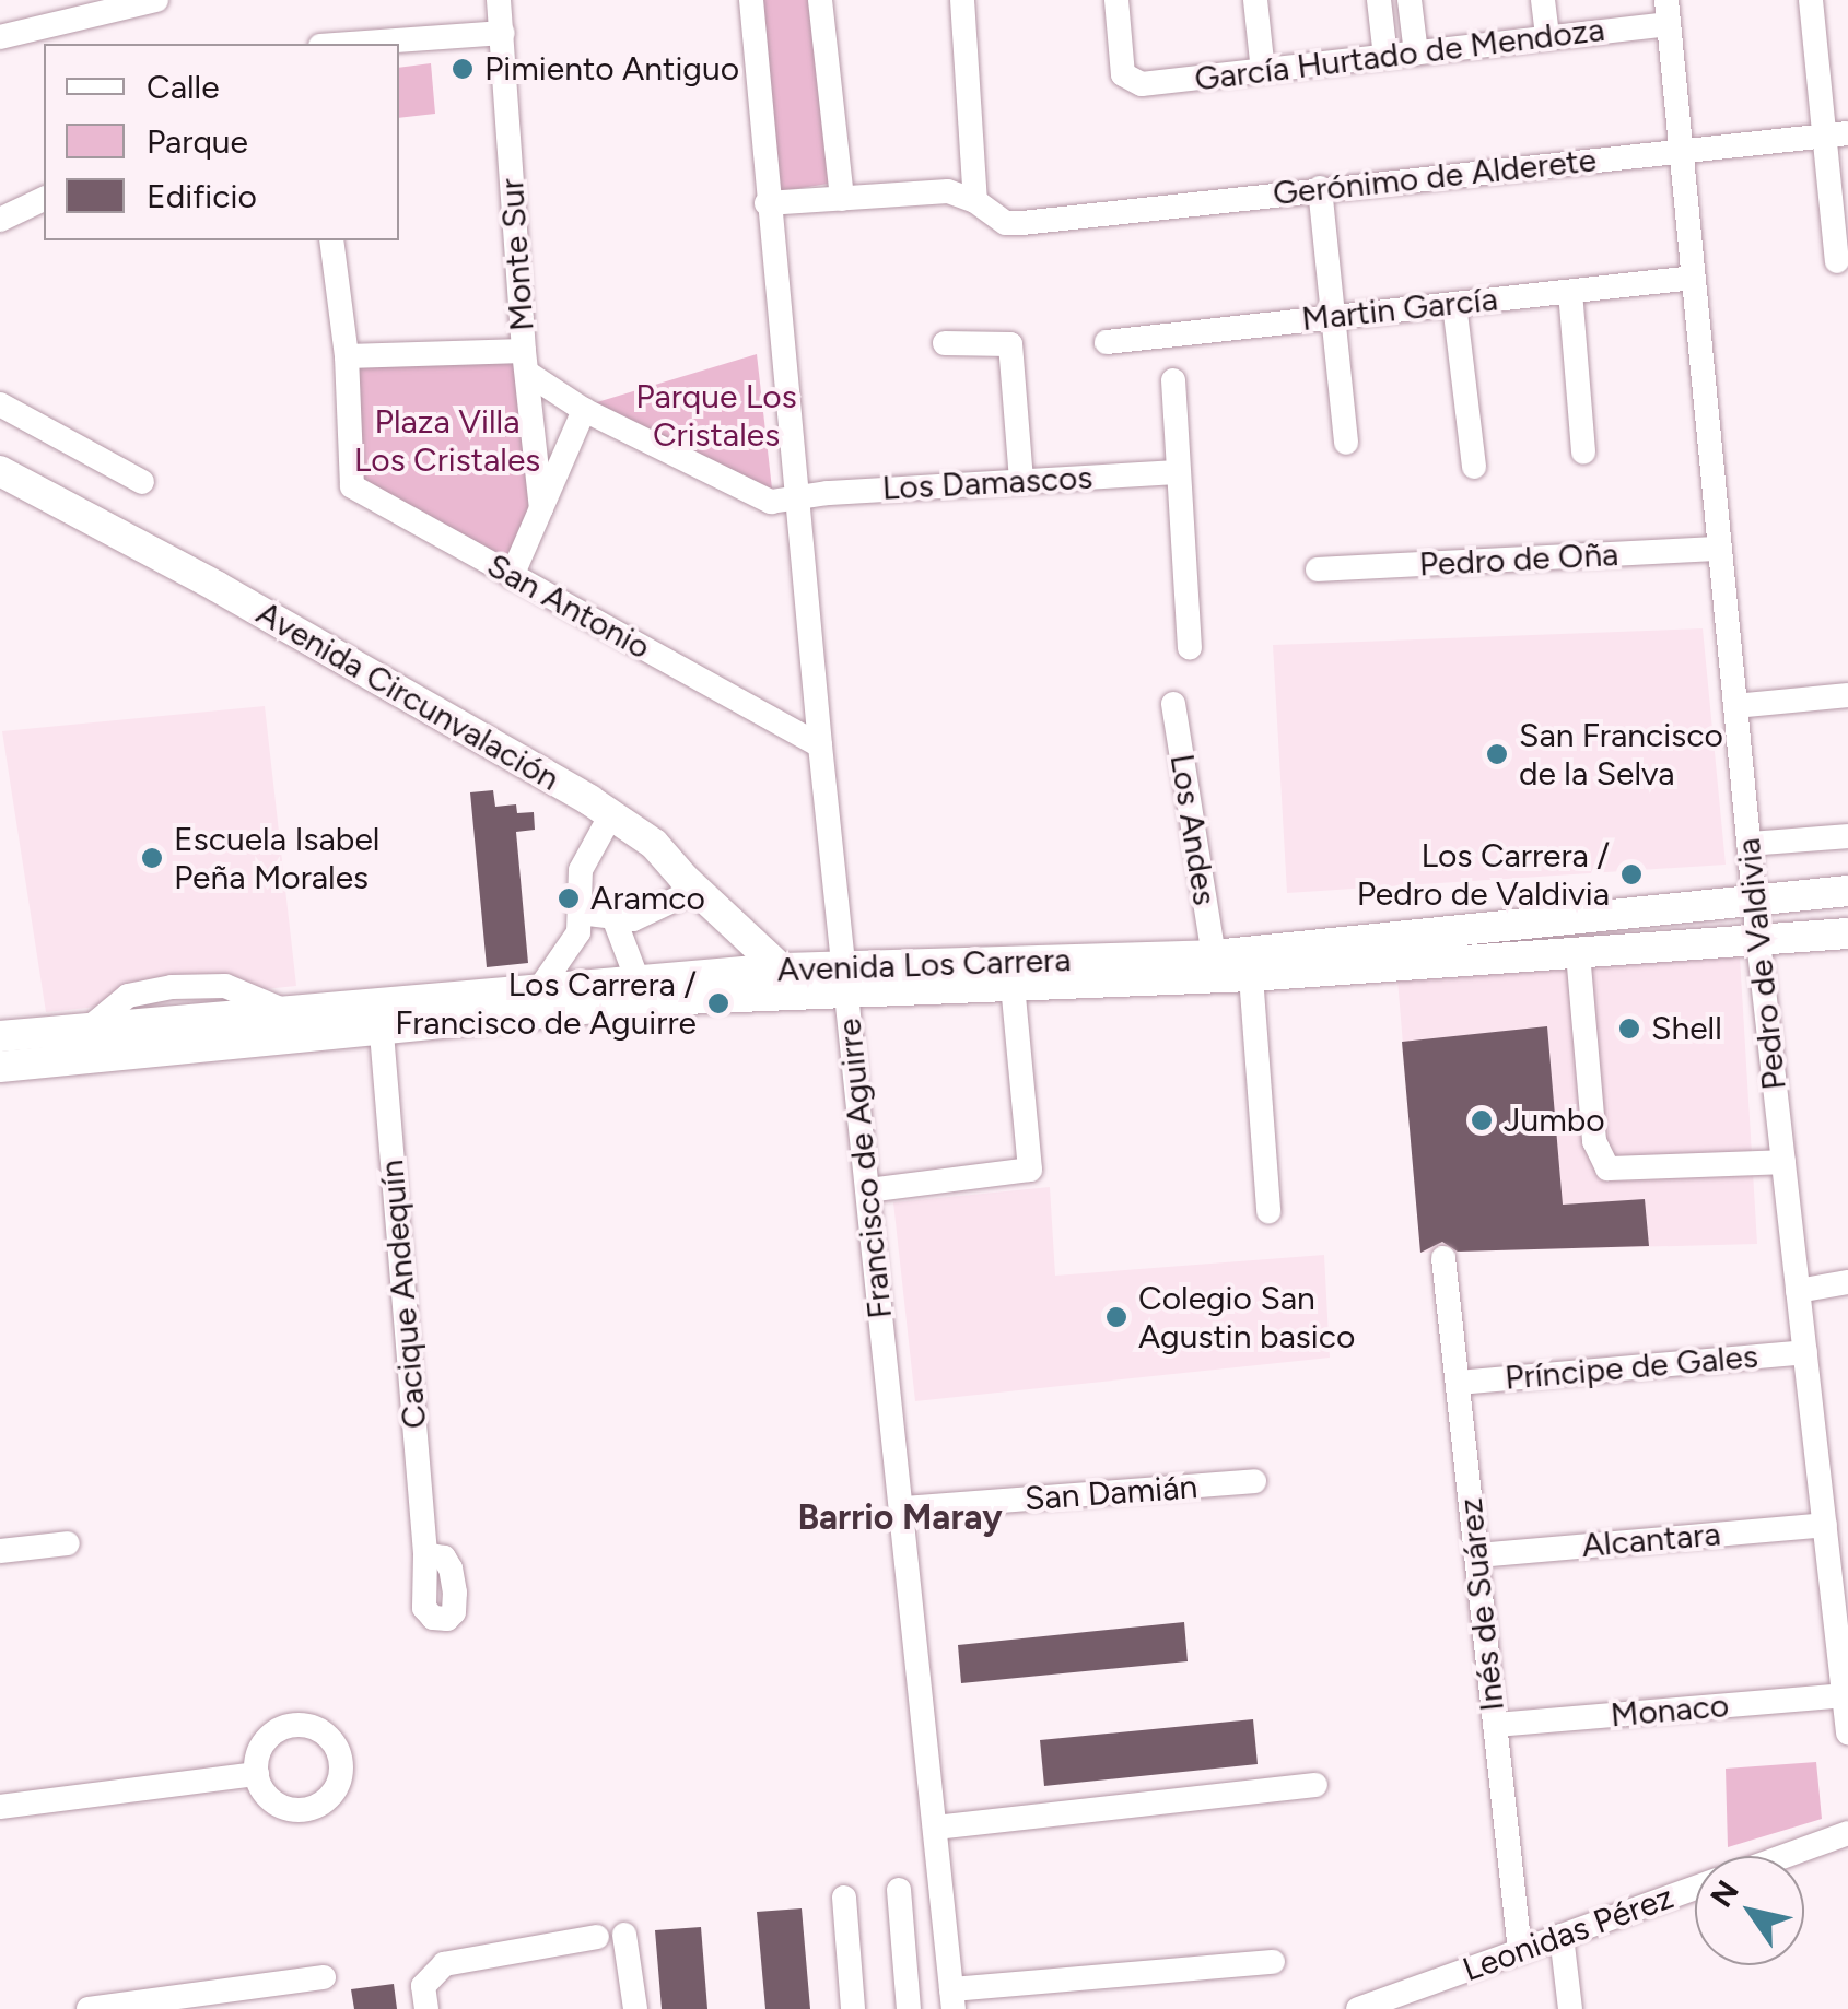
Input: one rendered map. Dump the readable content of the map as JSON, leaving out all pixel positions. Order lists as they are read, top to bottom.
{
  "streets": {
    "main road": ["Avenida Circunvalación", "Avenida Los Carrera"],
    "street": [
      "García Hurtado de Mendoza",
      "Gerónimo de Alderete",
      "Monte Sur",
      "Martin García",
      "Los Damascos",
      "Pedro de Oña",
      "San Antonio",
      "Los Andes",
      "Pedro de Valdivia",
      "Francisco de Aguirre",
      "Cacique Andequín",
      "Príncipe de Gales",
      "San Damián",
      "Alcantara",
      "Inés de Suárez",
      "Monaco",
      "Leonidas Pérez"
    ]
  },
  "crossings": [
    ["García Hurtado de Mendoza", "Pedro de Valdivia"],
    ["Gerónimo de Alderete", "Pedro de Valdivia"],
    ["Martin García", "Pedro de Valdivia"],
    ["Los Damascos", "Francisco de Aguirre"],
    ["Pedro de Oña", "Pedro de Valdivia"],
    ["San Antonio", "Francisco de Aguirre"],
    ["Avenida Circunvalación", "Avenida Los Carrera"],
    ["Los Andes", "Avenida Los Carrera"],
    ["Pedro de Valdivia", "Avenida Los Carrera"],
    ["Pedro de Valdivia", "Príncipe de Gales"],
    ["Pedro de Valdivia", "Alcantara"],
    ["Pedro de Valdivia", "Monaco"],
    ["Avenida Los Carrera", "Francisco de Aguirre"],
    ["Avenida Los Carrera", "Cacique Andequín"],
    ["Francisco de Aguirre", "San Damián"],
    ["Príncipe de Gales", "Inés de Suárez"],
    ["Alcantara", "Inés de Suárez"],
    ["Inés de Suárez", "Monaco"],
    ["Inés de Suárez", "Leonidas Pérez"]
  ],
  "districts": ["Barrio Maray"],
  "parks": ["Parque Los Cristales", "Plaza Villa Los Cristales"],
  "places": [
    "Pimiento Antiguo",
    "San Francisco de la Selva",
    "Escuela Isabel Peña Morales",
    "Los Carrera / Pedro de Valdivia",
    "Aramco",
    "Los Carrera / Francisco de Aguirre",
    "Shell",
    "Jumbo",
    "Colegio San Agustin basico"
  ],
  "legend": ["Calle", "Parque", "Edificio"],
  "north": "top left"
}
